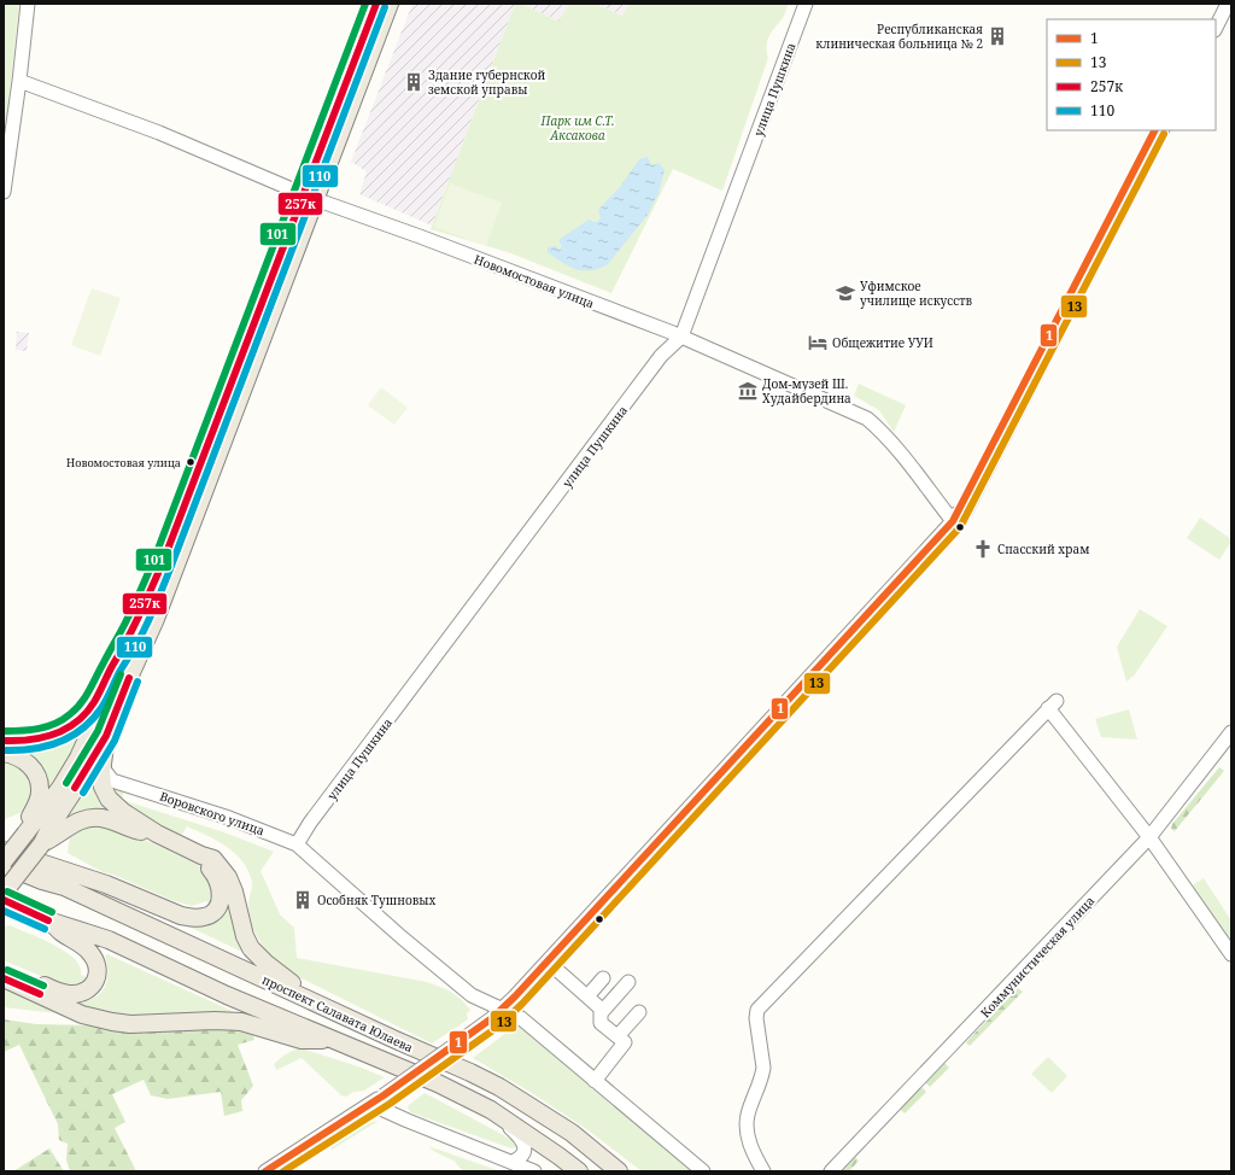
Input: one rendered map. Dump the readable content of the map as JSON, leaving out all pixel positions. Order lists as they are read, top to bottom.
{
  "streets": {
    "main road": ["проспект Салавата Юлаева"],
    "street": [
      "улица Пушкина",
      "Новомостовая улица",
      "Воровского улица",
      "Коммунистическая улица"
    ]
  },
  "crossings": [
    ["улица Пушкина", "Новомостовая улица"],
    ["улица Пушкина", "Воровского улица"]
  ],
  "parks": ["Парк им С.Т. Аксакова"],
  "places": {
    "building": ["Республиканская клиническая больница № 2", "Здание губернской земской управы", "Особняк Тушновых"],
    "school or university": ["Уфимское училище искусств"],
    "hotel": ["Общежитие УУИ"],
    "museum": ["Дом-музей Ш. Худайбердина"],
    "other": ["Новомостовая улица"],
    "church": ["Спасский храм"]
  },
  "lines": [
    "transit line 257к",
    "transit line 101",
    "transit line 110",
    "transit line 1",
    "transit line 13"
  ],
  "legend": [
    "1",
    "13",
    "257к",
    "110"
  ]
}
